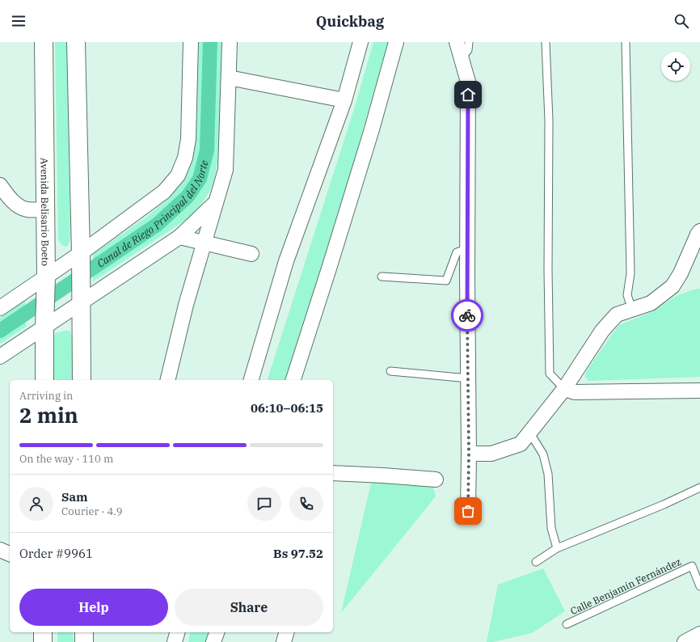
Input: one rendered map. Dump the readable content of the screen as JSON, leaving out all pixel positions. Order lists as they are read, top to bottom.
{
  "streets": {
    "street": ["Avenida Belisario Boeto"],
    "lane": ["Calle Benjamín Fernández"]
  },
  "water": ["Canal de Riego Principal del Norte"],
  "page": {
    "header": "Quickbag",
    "heading": ["2 min", "Arriving in", "06:10–06:15"],
    "panel": [
      "Sam",
      "Courier · 4.9",
      "Order #9961",
      "Bs 97.52"
    ],
    "bar": "On the way · 110 m",
    "buttons": ["Help", "Share"]
  }
}
